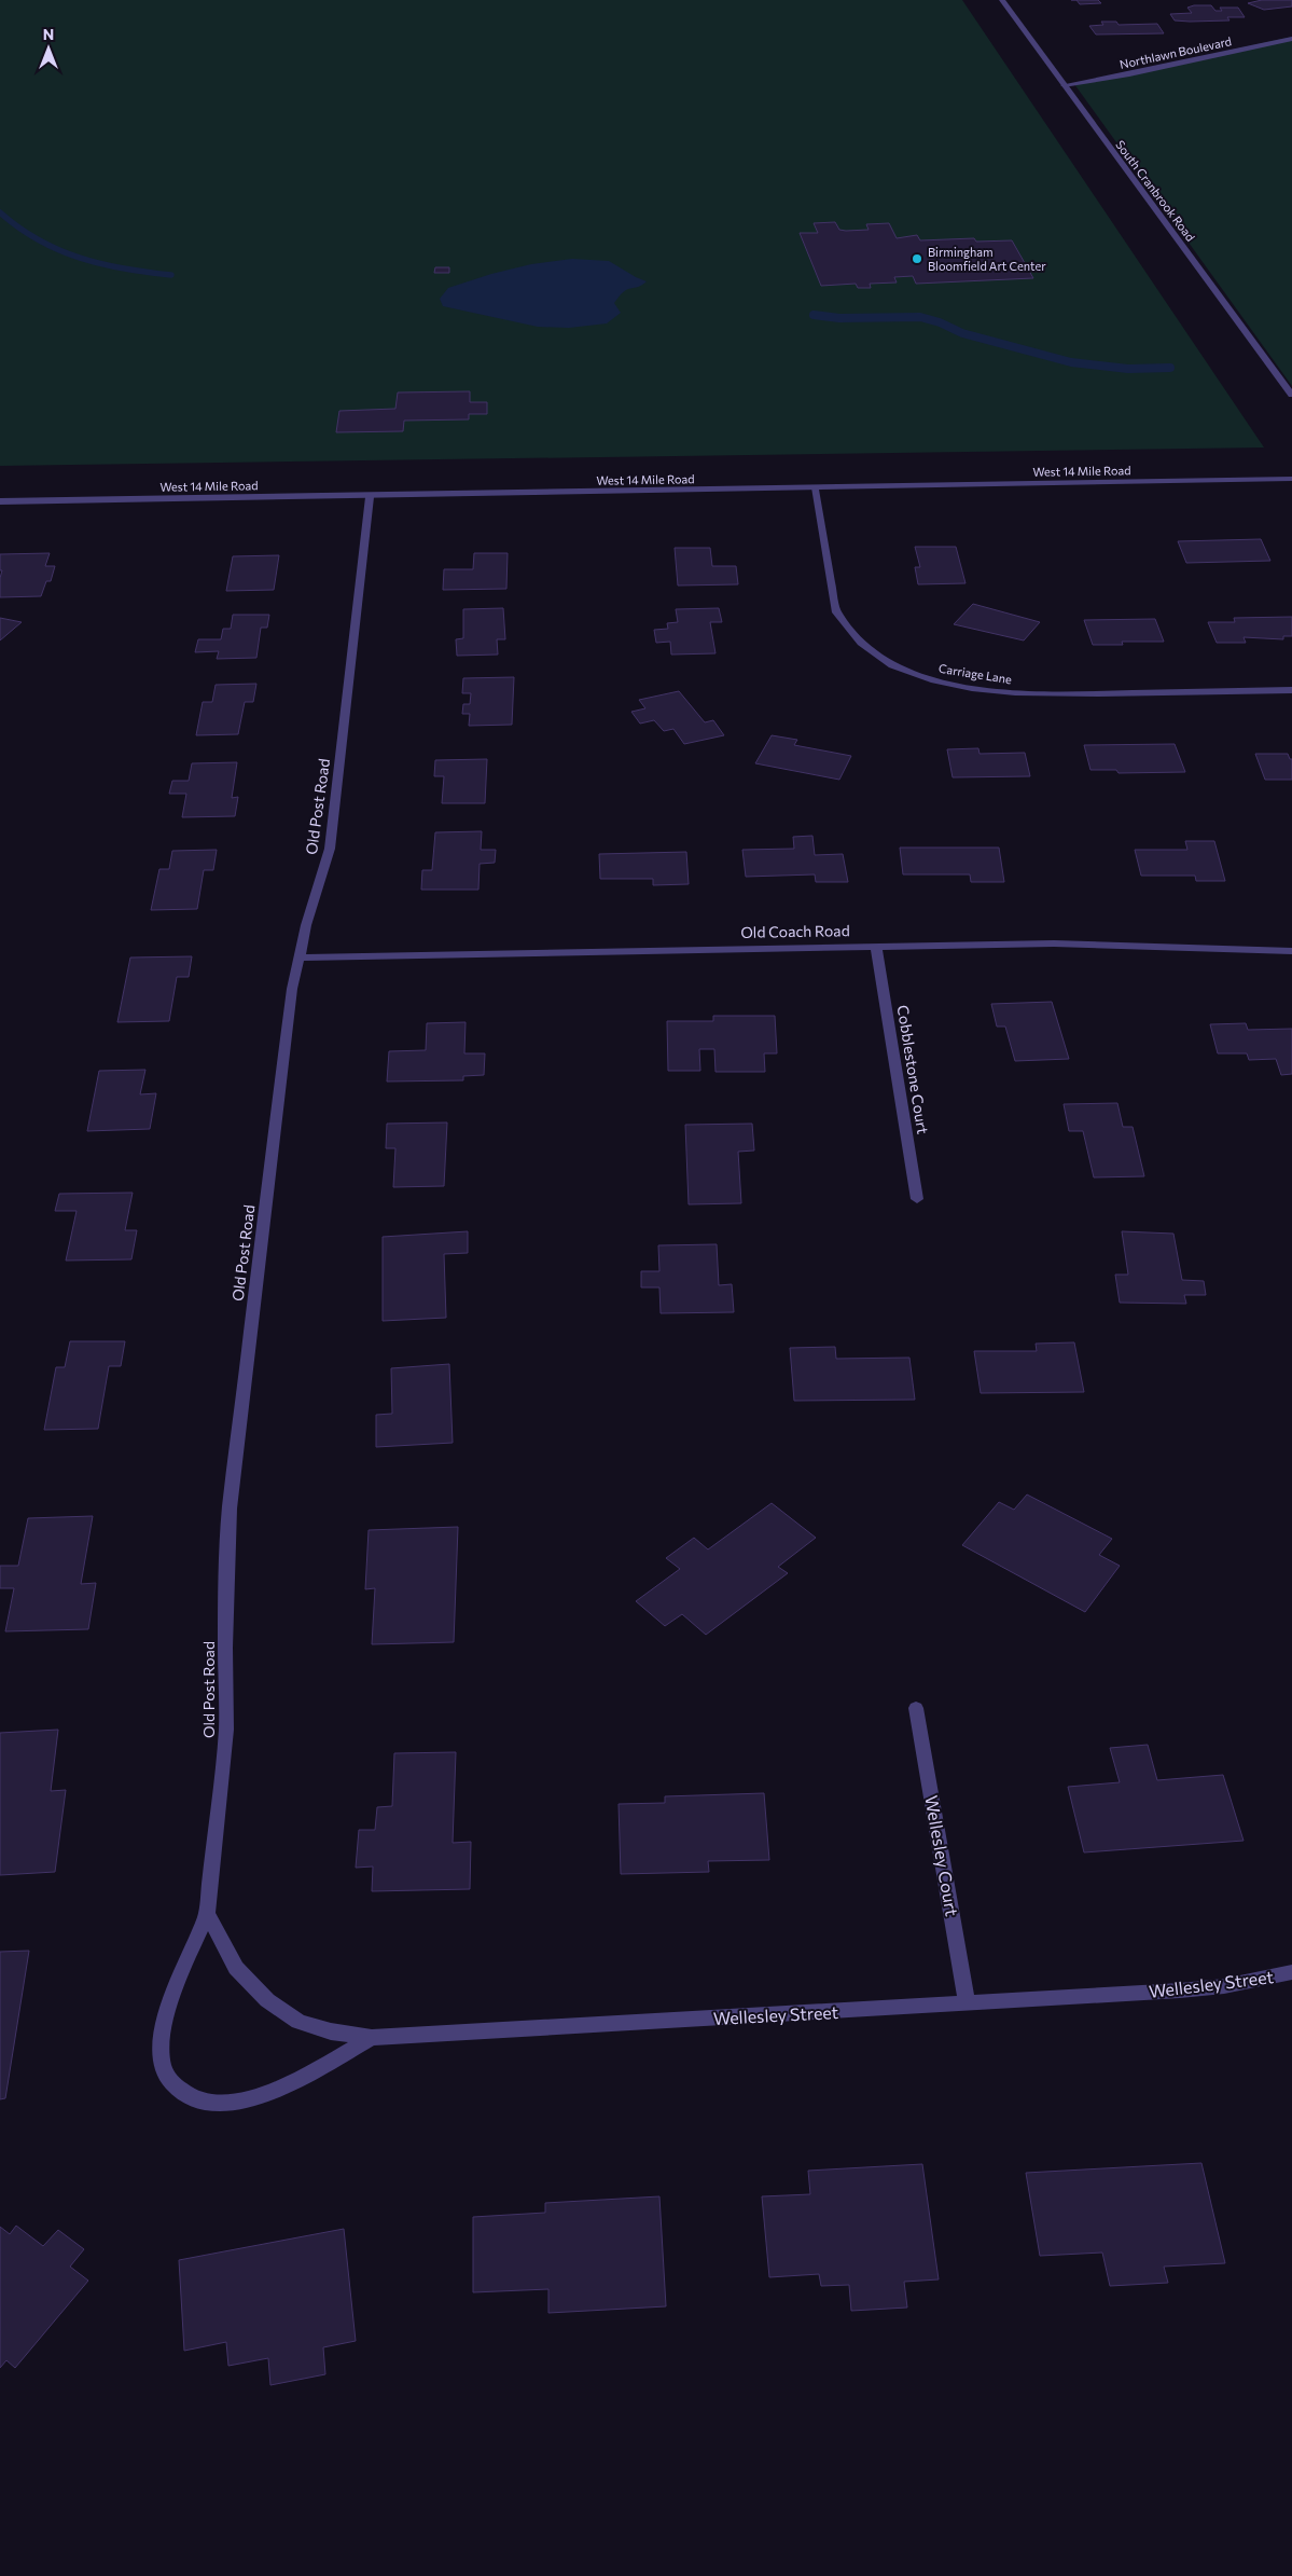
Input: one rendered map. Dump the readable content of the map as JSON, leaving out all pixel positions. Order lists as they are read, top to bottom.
{
  "streets": {
    "street": [
      "Northlawn Boulevard",
      "South Cranbrook Road",
      "West 14 Mile Road",
      "Carriage Lane",
      "Old Post Road",
      "Old Coach Road",
      "Cobblestone Court",
      "Wellesley Court",
      "Wellesley Street"
    ]
  },
  "crossings": [
    ["Northlawn Boulevard", "South Cranbrook Road"],
    ["West 14 Mile Road", "Carriage Lane"],
    ["West 14 Mile Road", "Old Post Road"],
    ["Old Post Road", "Old Coach Road"],
    ["Old Post Road", "Wellesley Street"],
    ["Old Coach Road", "Cobblestone Court"],
    ["Wellesley Court", "Wellesley Street"]
  ],
  "places": ["Birmingham Bloomfield Art Center"],
  "north": "top"
}
